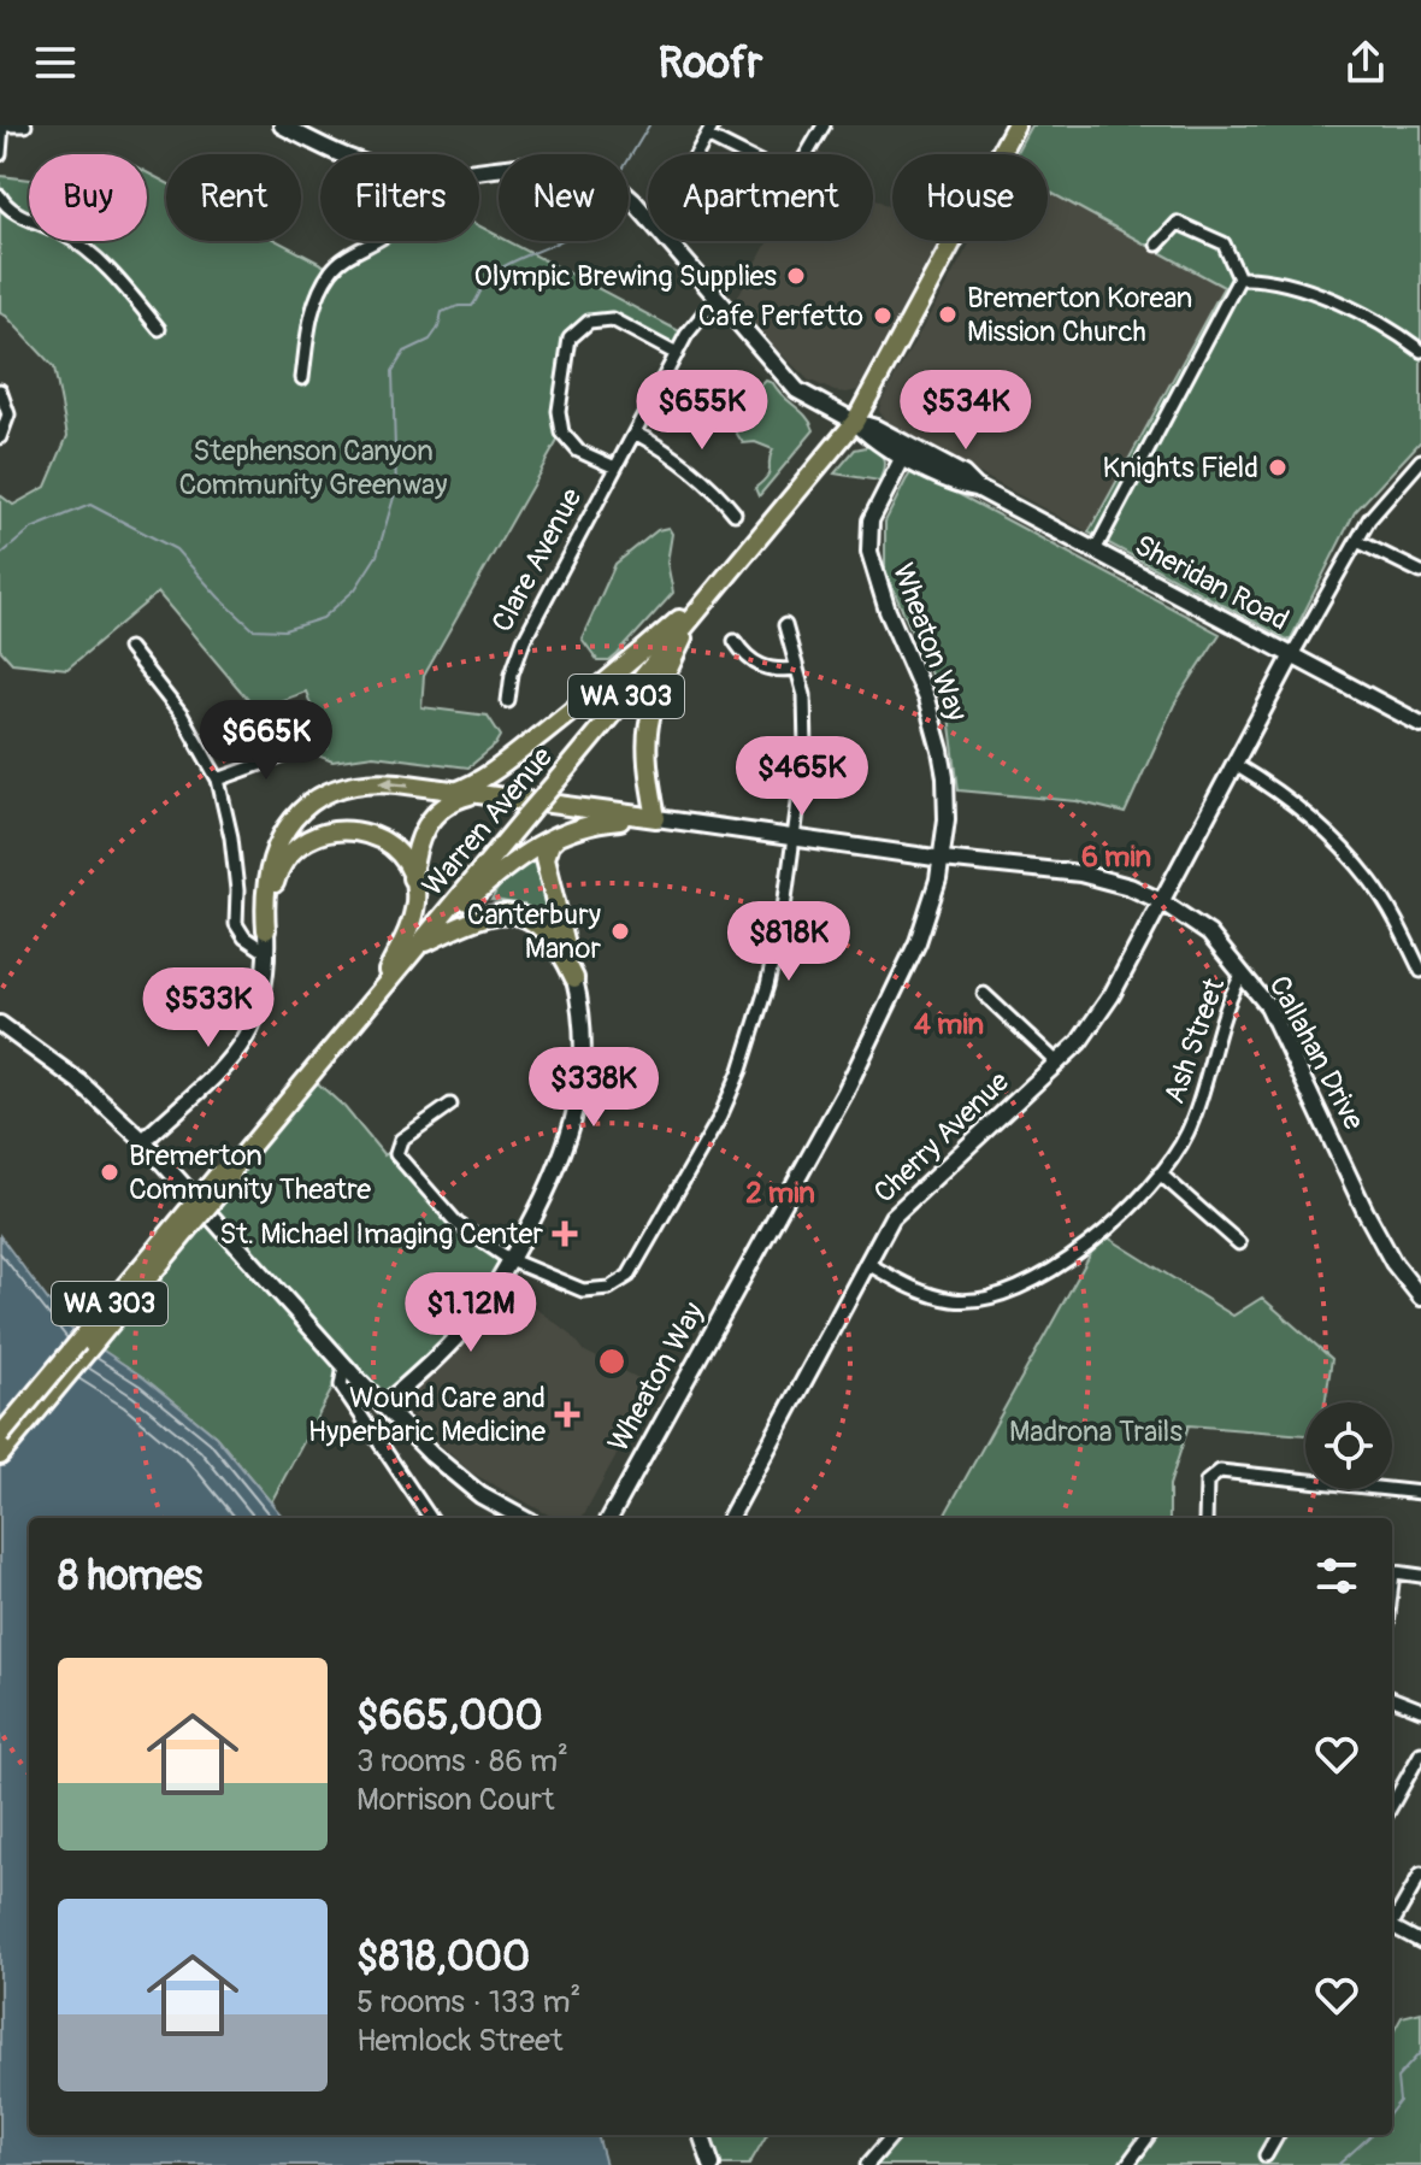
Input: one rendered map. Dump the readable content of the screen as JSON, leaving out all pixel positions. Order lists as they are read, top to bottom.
{
  "streets": {
    "main road": [
      "Sheridan Road",
      "Wheaton Way",
      "WA 303",
      "Warren Avenue",
      "Callahan Drive",
      "Cherry Avenue"
    ],
    "street": ["Clare Avenue", "Ash Street"]
  },
  "crossings": [
    ["Clare Avenue", "Sheridan Road"],
    ["Sheridan Road", "Wheaton Way"],
    ["Sheridan Road", "WA 303"],
    ["Sheridan Road", "Warren Avenue"],
    ["Sheridan Road", "Cherry Avenue"],
    ["Wheaton Way", "Callahan Drive"],
    ["WA 303", "Warren Avenue"],
    ["Ash Street", "Callahan Drive"],
    ["Ash Street", "Cherry Avenue"],
    ["Callahan Drive", "Cherry Avenue"]
  ],
  "parks": ["Stephenson Canyon Community Greenway", "Madrona Trails"],
  "places": {
    "other": [
      "Olympic Brewing Supplies",
      "Bremerton Korean Mission Church",
      "Cafe Perfetto",
      "Knights Field",
      "Canterbury Manor",
      "Bremerton Community Theatre"
    ],
    "health": ["St. Michael Imaging Center", "Wound Care and Hyperbaric Medicine"]
  },
  "page": {
    "header": "Roofr",
    "chip": [
      "Buy",
      "Rent",
      "Filters",
      "New",
      "Apartment",
      "House"
    ],
    "price": [
      "$655K",
      "$534K",
      "$665K",
      "$465K",
      "$818K",
      "$533K",
      "$338K",
      "$1.12M"
    ],
    "heading": "8 homes",
    "list": [
      {
        "name": "$665,000",
        "note": "3 rooms · 86 m² · Morrison Court"
      },
      {
        "name": "$818,000",
        "note": "5 rooms · 133 m² · Hemlock Street"
      }
    ]
  },
  "rings": ["6 min", "4 min", "2 min"]
}
